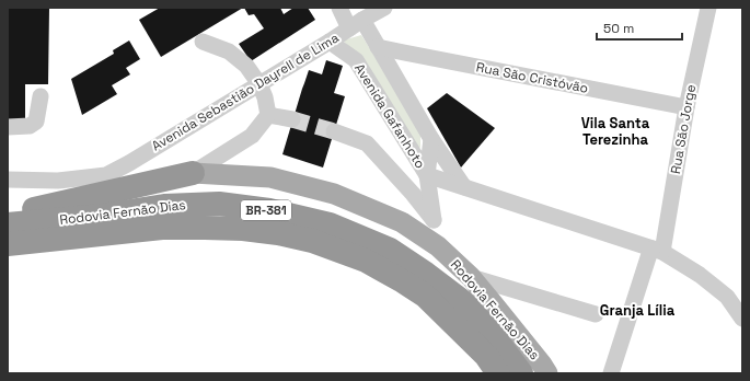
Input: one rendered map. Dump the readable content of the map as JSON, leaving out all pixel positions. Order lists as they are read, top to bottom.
{
  "streets": {
    "highway": ["BR-381", "Rodovia Fernão Dias"],
    "street": [
      "Rua São Cristóvão",
      "Avenida Sebastião Dayrell de Lima",
      "Avenida Gafanhoto",
      "Rua São Jorge"
    ]
  },
  "crossings": [
    ["Rua São Cristóvão", "Avenida Gafanhoto"],
    ["Rua São Cristóvão", "Rua São Jorge"],
    ["Avenida Sebastião Dayrell de Lima", "Avenida Gafanhoto"],
    ["Avenida Gafanhoto", "Rodovia Fernão Dias"]
  ],
  "districts": ["Vila Santa Terezinha", "Granja Lília"],
  "scale_bar": "50 m"
}
